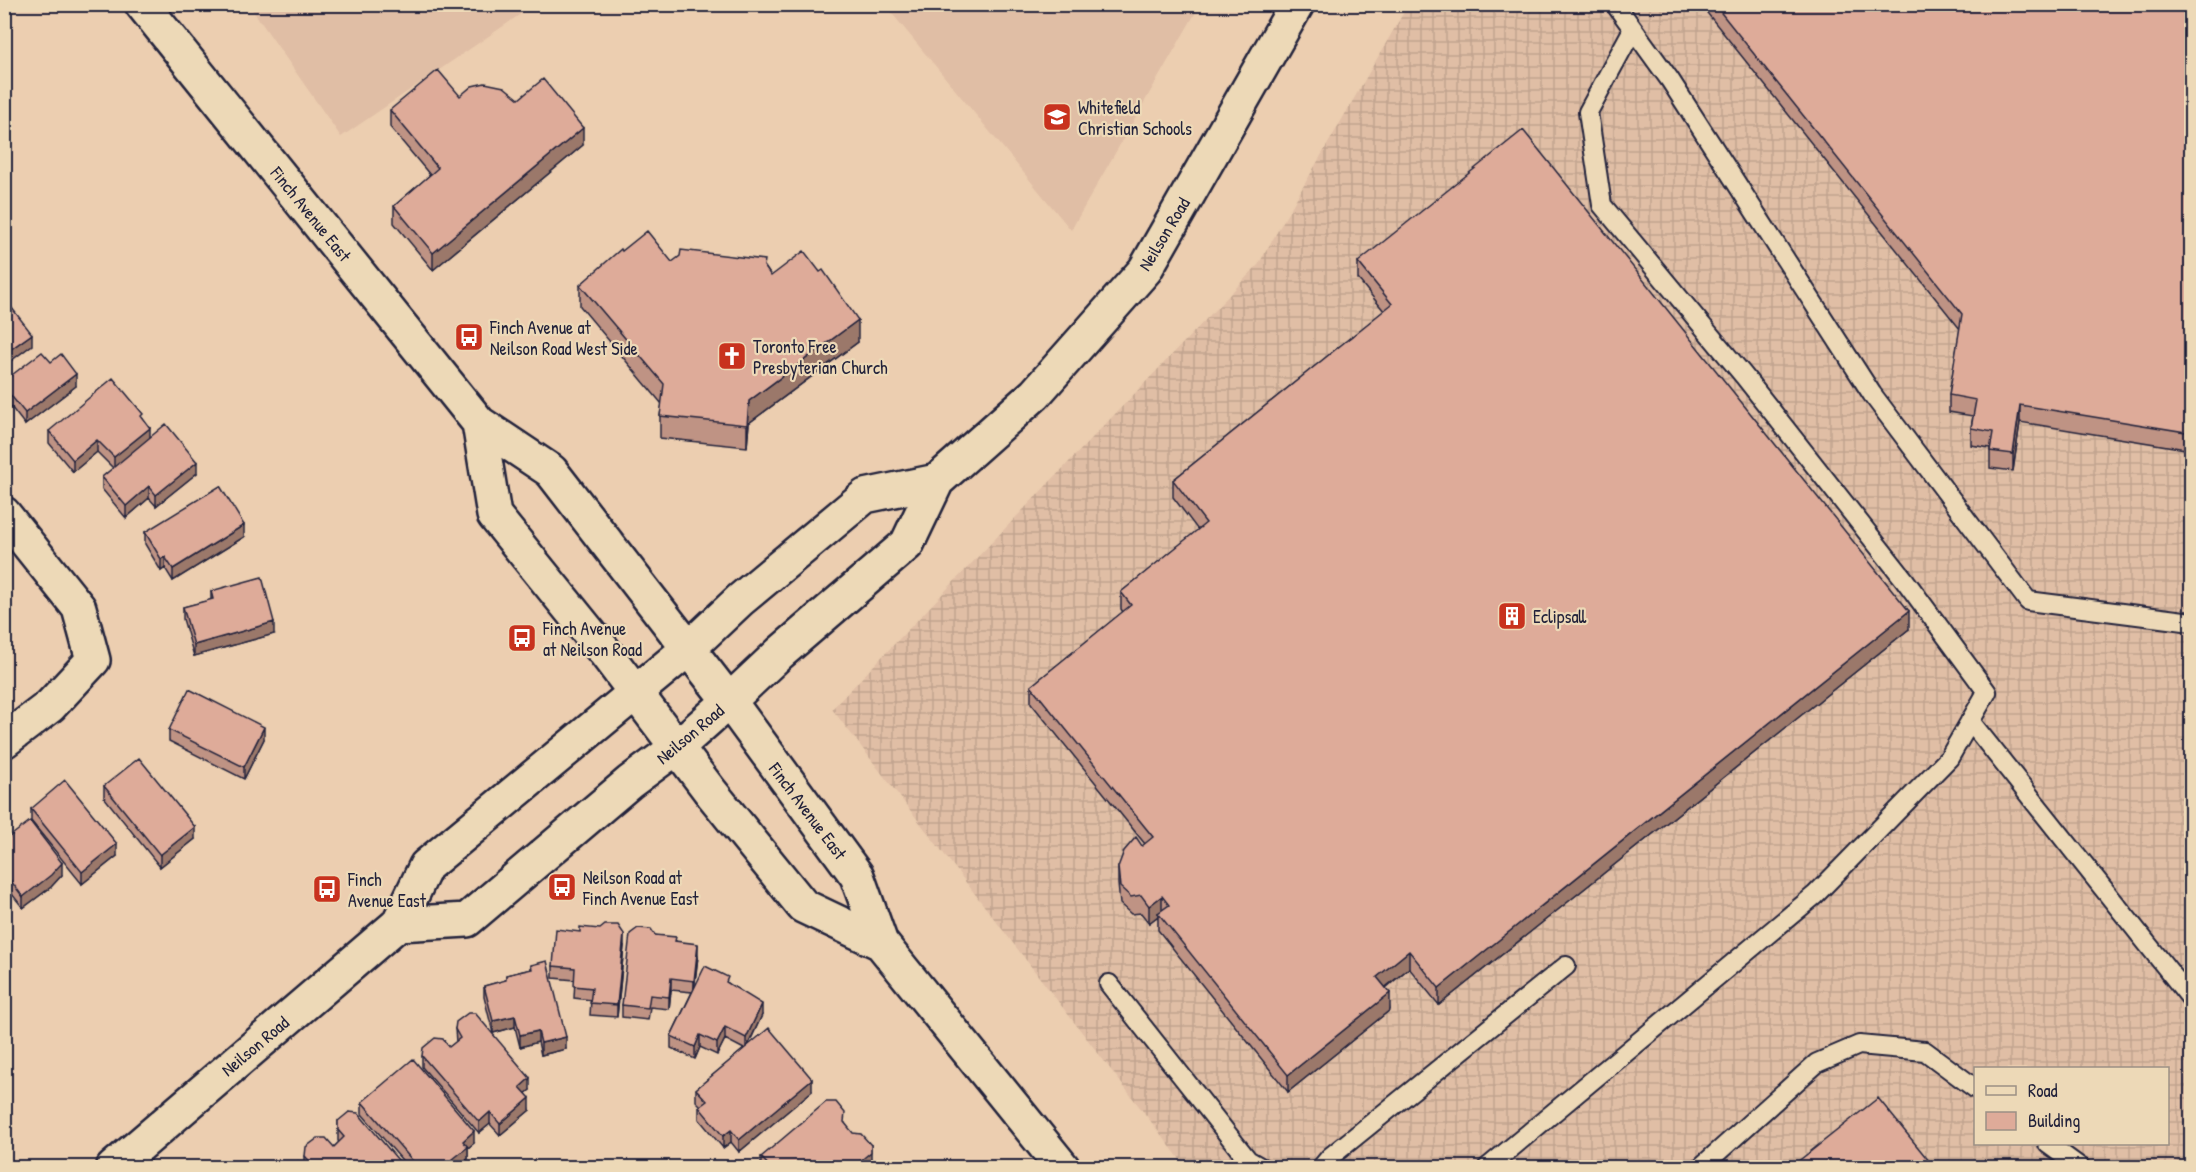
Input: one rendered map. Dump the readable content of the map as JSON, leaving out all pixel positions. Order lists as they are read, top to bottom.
{
  "streets": {
    "main road": ["Finch Avenue East", "Neilson Road"]
  },
  "crossings": [
    ["Finch Avenue East", "Neilson Road"]
  ],
  "places": {
    "school or university": ["Whitefield Christian Schools"],
    "bus stop": [
      "Finch Avenue at Neilson Road West Side",
      "Finch Avenue at Neilson Road",
      "Neilson Road at Finch Avenue East",
      "Finch Avenue East"
    ],
    "church": ["Toronto Free Presbyterian Church"],
    "building": ["Eclipsall"]
  },
  "legend": ["Road", "Building"]
}
